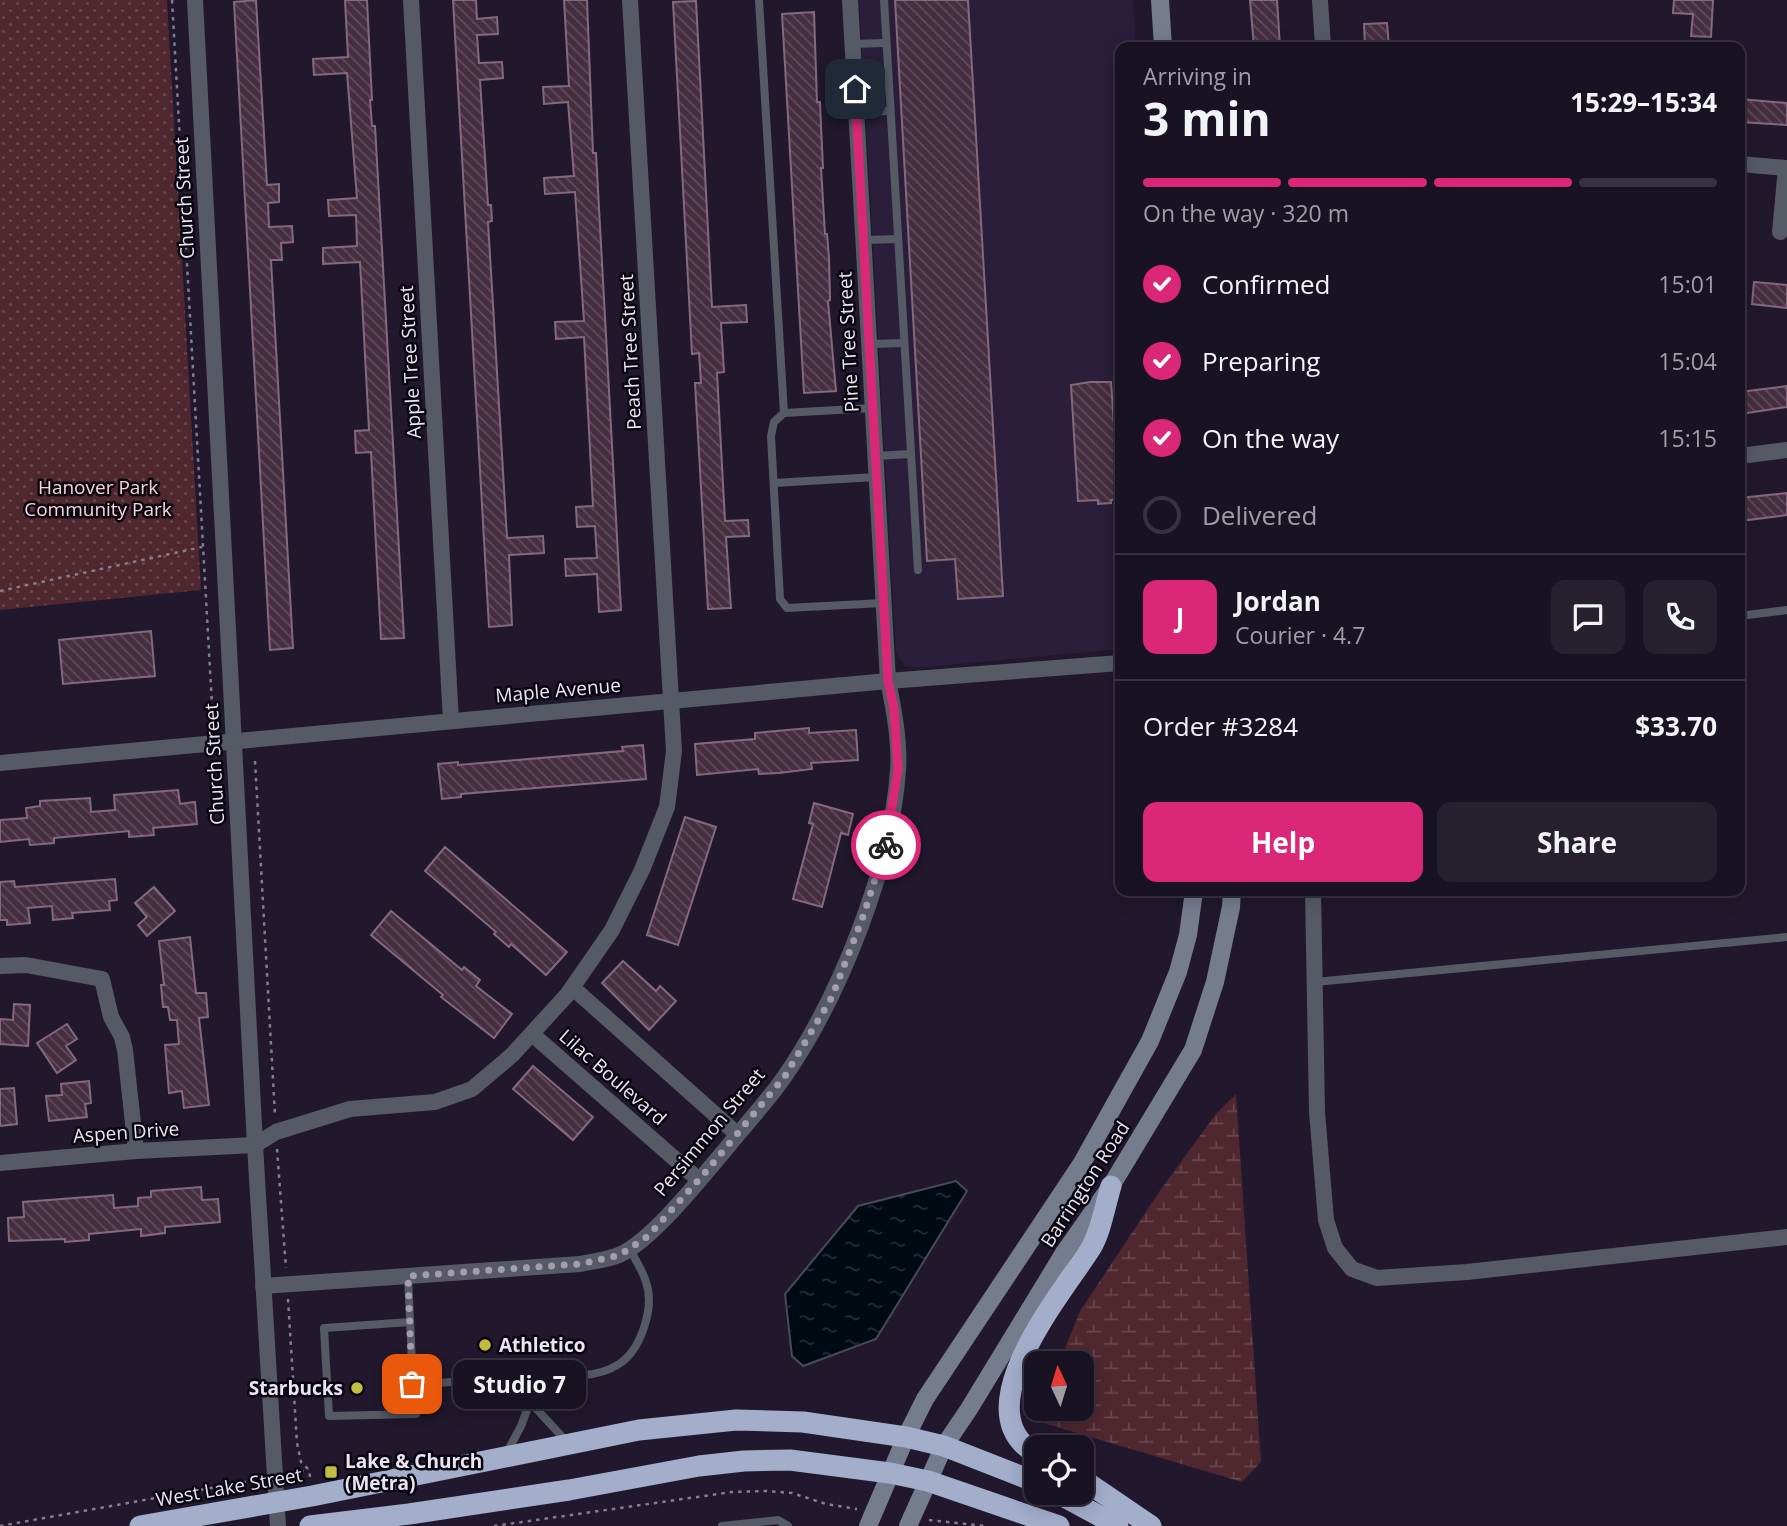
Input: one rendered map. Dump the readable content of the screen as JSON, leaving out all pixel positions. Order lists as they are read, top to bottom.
{
  "streets": {
    "highway": ["West Lake Street"],
    "main road": ["Barrington Road"],
    "street": [
      "Church Street",
      "Pine Tree Street",
      "Peach Tree Street",
      "Apple Tree Street",
      "Maple Avenue",
      "Lilac Boulevard",
      "Aspen Drive",
      "Persimmon Street"
    ]
  },
  "crossings": [
    ["Church Street", "Peach Tree Street"],
    ["Church Street", "Maple Avenue"],
    ["Church Street", "Aspen Drive"],
    ["Church Street", "Persimmon Street"],
    ["Church Street", "West Lake Street"],
    ["Pine Tree Street", "Maple Avenue"],
    ["Pine Tree Street", "Persimmon Street"],
    ["Peach Tree Street", "Maple Avenue"],
    ["Peach Tree Street", "Lilac Boulevard"],
    ["Peach Tree Street", "Aspen Drive"],
    ["Apple Tree Street", "Maple Avenue"],
    ["Maple Avenue", "Persimmon Street"],
    ["Lilac Boulevard", "Persimmon Street"],
    ["Barrington Road", "West Lake Street"]
  ],
  "parks": ["Hanover Park Community Park"],
  "places": {
    "other": ["Athletico", "Studio 7", "Starbucks"],
    "transit": ["Lake & Church (Metra)"]
  },
  "north": "top",
  "page": {
    "heading": ["3 min", "Arriving in", "15:29–15:34"],
    "panel": [
      "Jordan",
      "Courier · 4.7",
      "Order #3284",
      "$33.70"
    ],
    "bar": "On the way · 320 m",
    "list": [
      ["Confirmed", "15:01"],
      ["Preparing", "15:04"],
      ["On the way", "15:15"],
      "Delivered"
    ],
    "round": "J",
    "buttons": ["Help", "Share"],
    "bubble": "Studio 7"
  }
}
